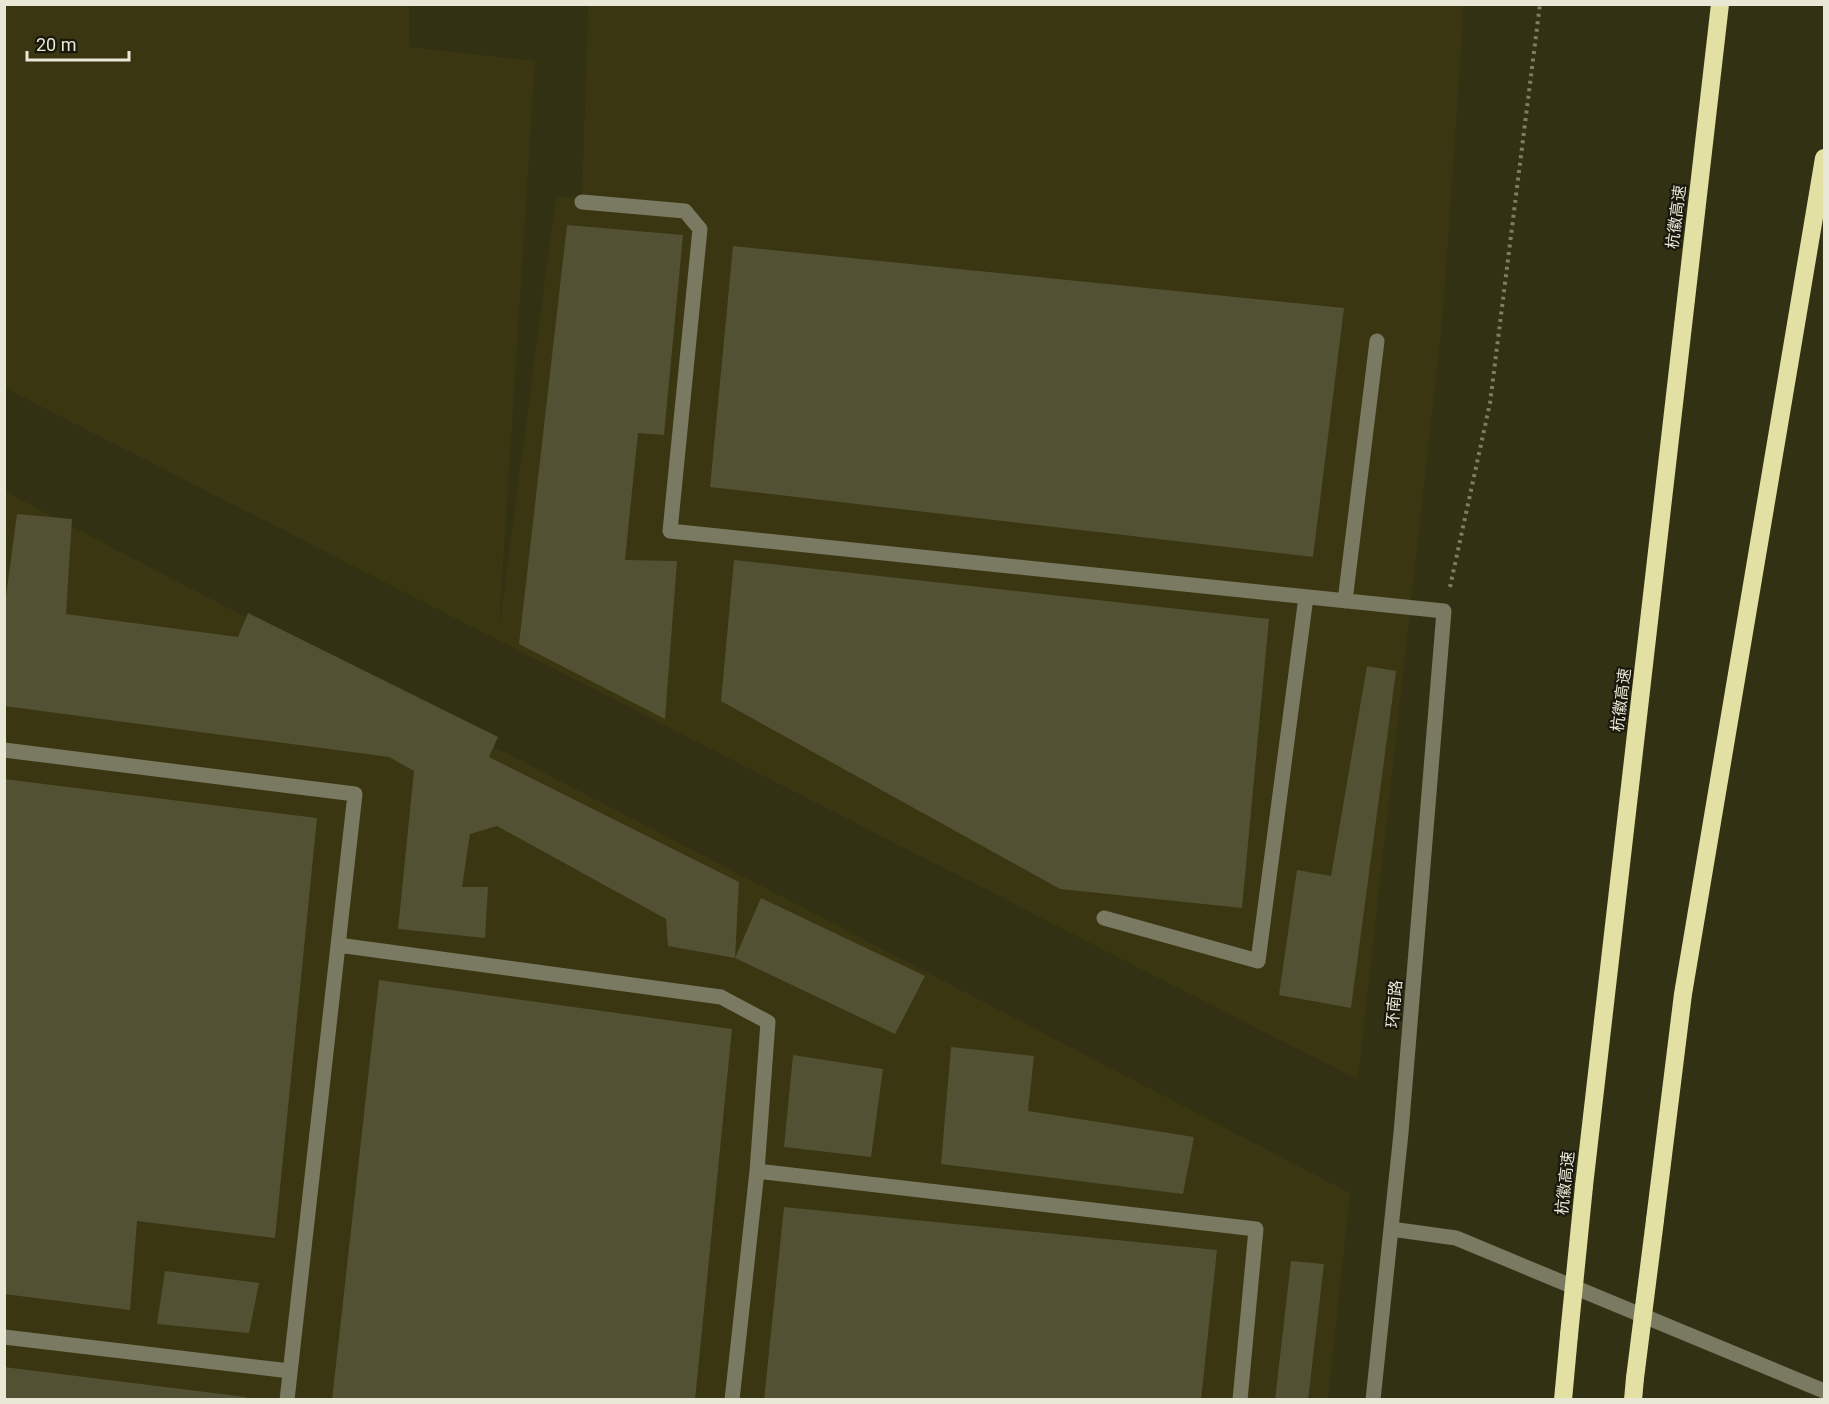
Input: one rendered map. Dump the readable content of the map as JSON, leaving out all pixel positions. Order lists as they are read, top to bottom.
{
  "streets": {
    "highway": ["杭徽高速"],
    "street": ["环南路"]
  },
  "scale_bar": "20 m"
}
